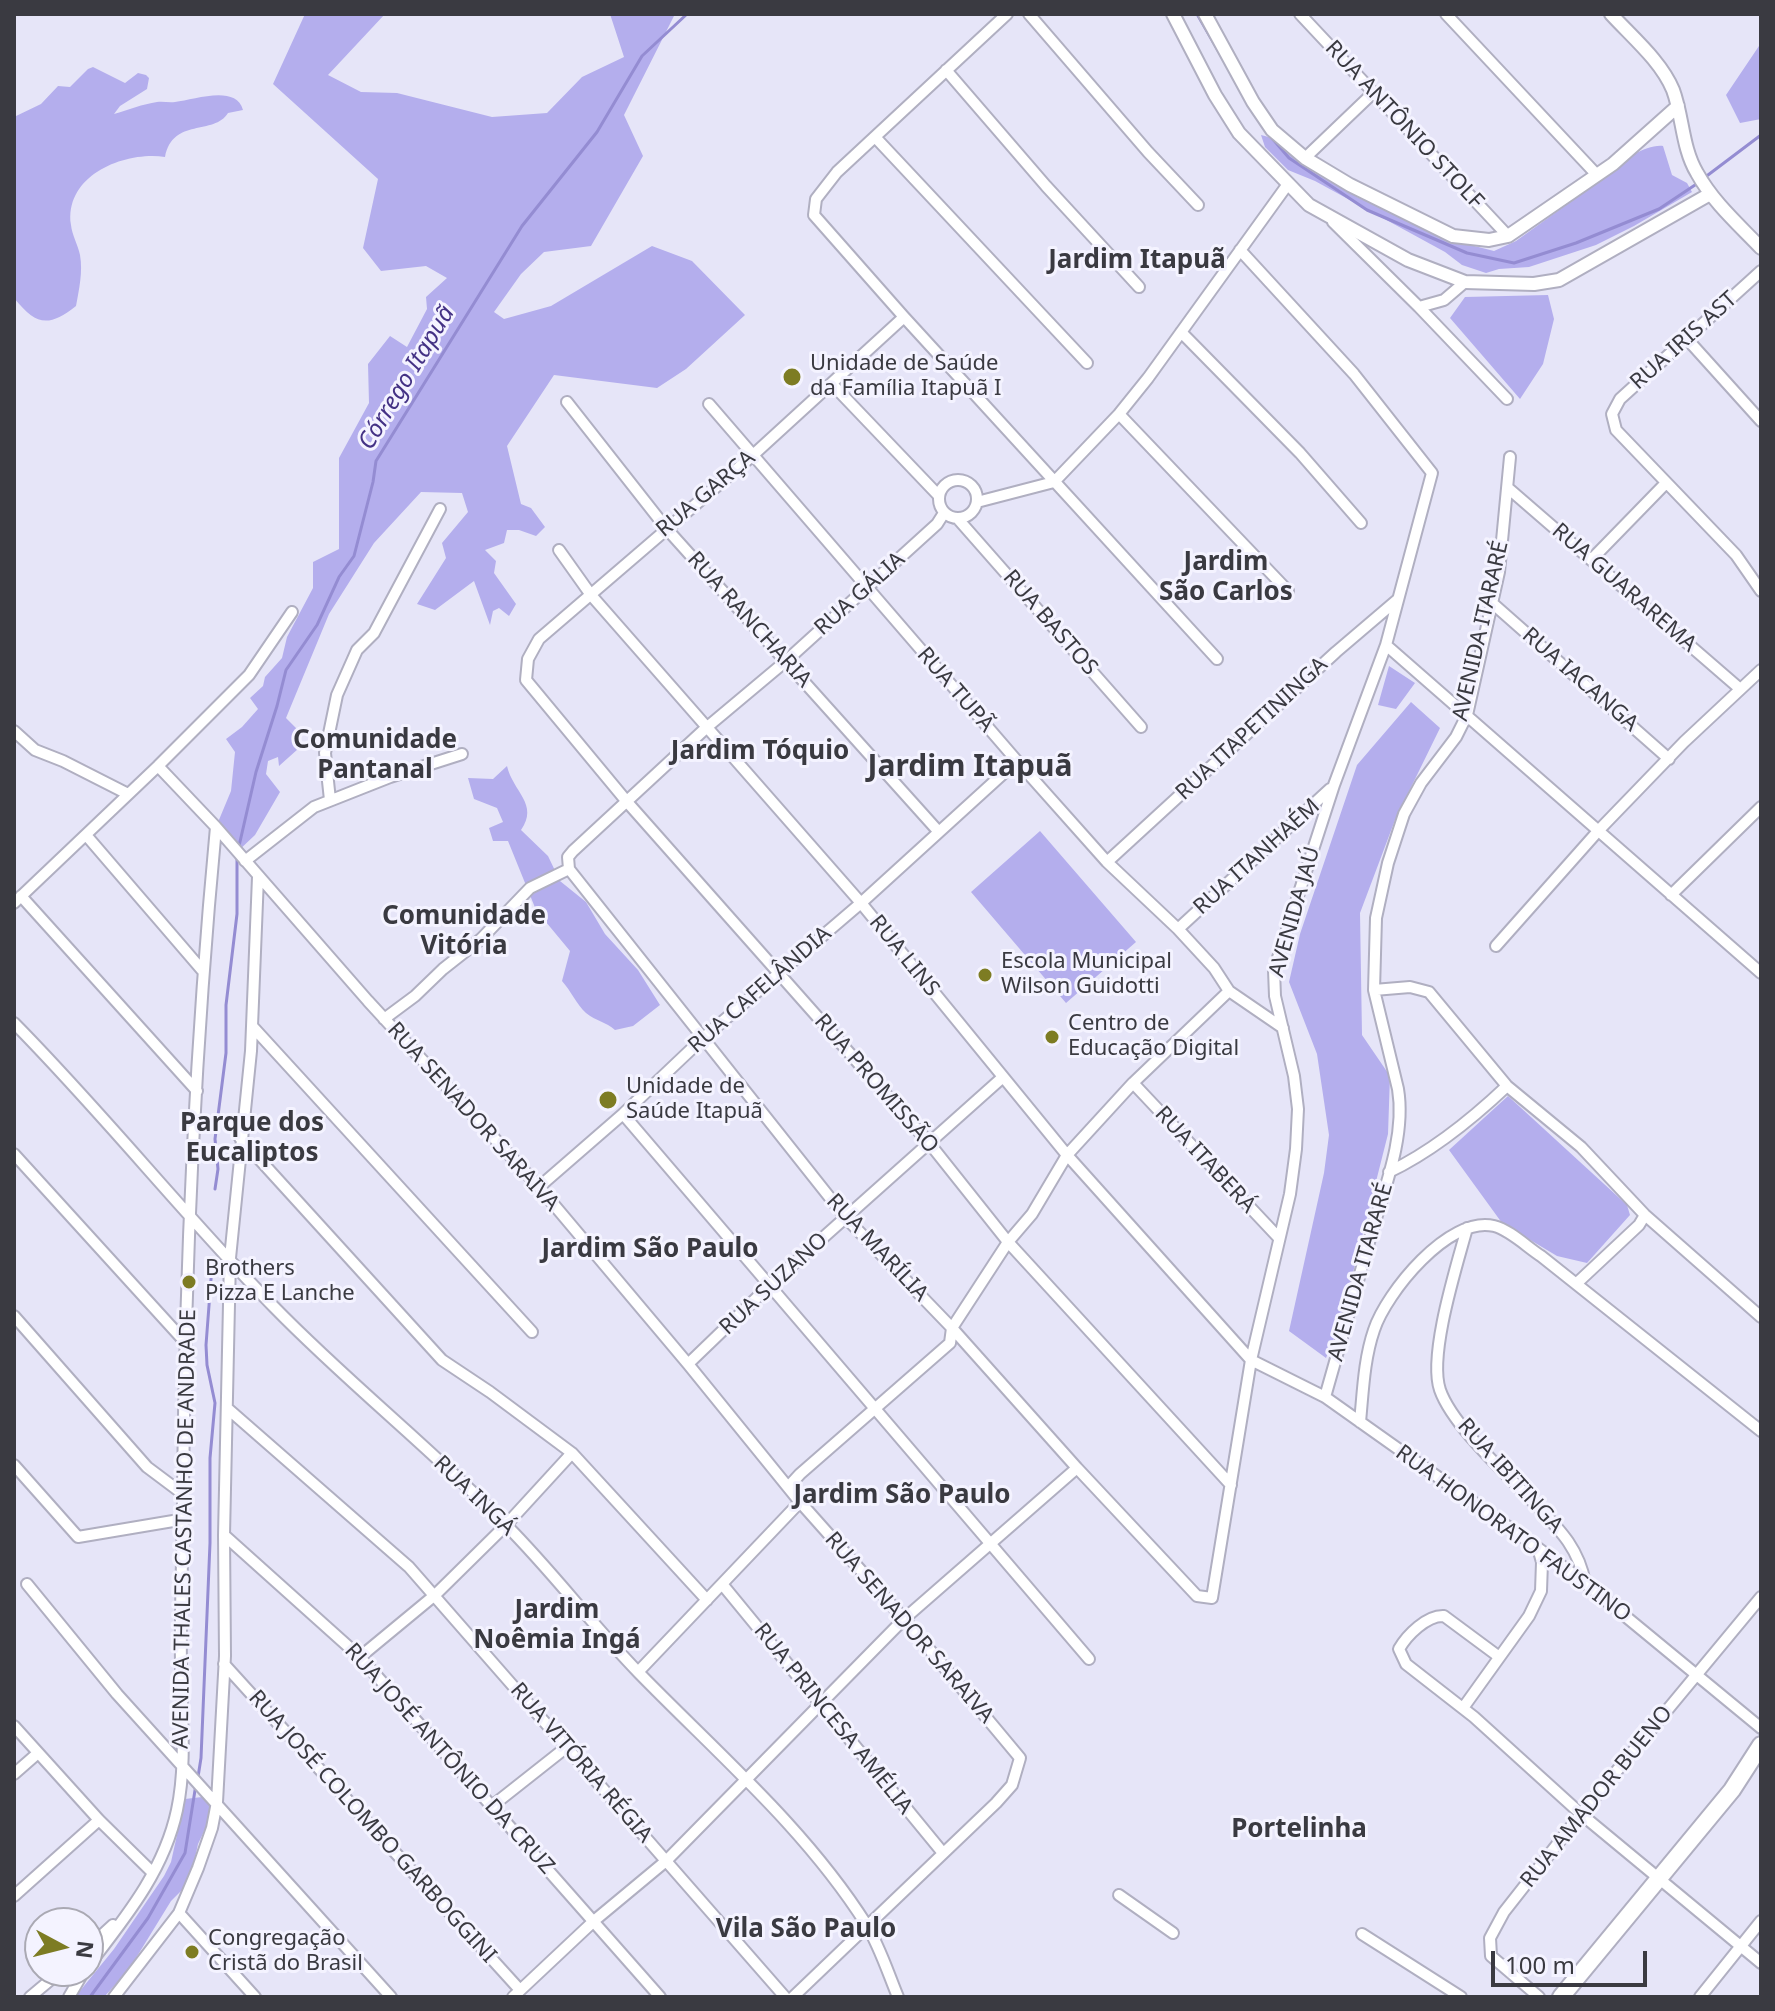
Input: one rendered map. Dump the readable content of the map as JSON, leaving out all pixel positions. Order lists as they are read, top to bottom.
{
  "streets": {
    "street": [
      "RUA ANTÔNIO STOLF",
      "RUA IRIS AST",
      "RUA GARÇA",
      "RUA GUARAREMA",
      "RUA GÁLIA",
      "RUA RANCHARIA",
      "RUA BASTOS",
      "AVENIDA ITARARÉ",
      "RUA IACANGA",
      "RUA TUPÃ",
      "RUA ITAPETININGA",
      "RUA ITANHAÉM",
      "AVENIDA JAÚ",
      "RUA LINS",
      "RUA CAFELÂNDIA",
      "RUA PROMISSÃO",
      "RUA SENADOR SARAIVA",
      "RUA ITABERÁ",
      "RUA MARÍLIA",
      "RUA SUZANO",
      "RUA IBITINGA",
      "RUA INGÁ",
      "AVENIDA THALES CASTANHO DE ANDRADE",
      "RUA HONORATO FAUSTINO",
      "RUA PRINCESA AMÉLIA",
      "RUA JOSÉ ANTÔNIO DA CRUZ",
      "RUA VITÓRIA RÉGIA",
      "RUA AMADOR BUENO",
      "RUA JOSÉ COLOMBO GARBOGGINI"
    ]
  },
  "crossings": [
    ["RUA GARÇA", "RUA RANCHARIA"],
    ["RUA GARÇA", "RUA TUPÃ"],
    ["RUA GARÇA", "RUA LINS"],
    ["RUA GARÇA", "RUA PROMISSÃO"],
    ["RUA GUARAREMA", "AVENIDA ITARARÉ"],
    ["RUA GÁLIA", "RUA RANCHARIA"],
    ["RUA GÁLIA", "RUA BASTOS"],
    ["RUA GÁLIA", "RUA TUPÃ"],
    ["RUA GÁLIA", "RUA LINS"],
    ["RUA GÁLIA", "RUA PROMISSÃO"],
    ["RUA GÁLIA", "RUA MARÍLIA"],
    ["RUA RANCHARIA", "RUA CAFELÂNDIA"],
    ["AVENIDA ITARARÉ", "RUA IACANGA"],
    ["AVENIDA ITARARÉ", "RUA HONORATO FAUSTINO"],
    ["RUA TUPÃ", "RUA ITAPETININGA"],
    ["RUA TUPÃ", "RUA ITANHAÉM"],
    ["RUA TUPÃ", "AVENIDA JAÚ"],
    ["RUA TUPÃ", "RUA CAFELÂNDIA"],
    ["RUA ITAPETININGA", "AVENIDA JAÚ"],
    ["RUA ITANHAÉM", "AVENIDA JAÚ"],
    ["AVENIDA JAÚ", "RUA LINS"],
    ["AVENIDA JAÚ", "RUA PROMISSÃO"],
    ["AVENIDA JAÚ", "RUA ITABERÁ"],
    ["AVENIDA JAÚ", "RUA MARÍLIA"],
    ["AVENIDA JAÚ", "RUA HONORATO FAUSTINO"],
    ["RUA LINS", "RUA CAFELÂNDIA"],
    ["RUA LINS", "RUA SUZANO"],
    ["RUA LINS", "RUA HONORATO FAUSTINO"],
    ["RUA CAFELÂNDIA", "RUA PROMISSÃO"],
    ["RUA CAFELÂNDIA", "RUA SENADOR SARAIVA"],
    ["RUA CAFELÂNDIA", "RUA MARÍLIA"],
    ["RUA PROMISSÃO", "RUA SUZANO"],
    ["RUA SENADOR SARAIVA", "RUA SUZANO"],
    ["RUA SENADOR SARAIVA", "AVENIDA THALES CASTANHO DE ANDRADE"],
    ["RUA SENADOR SARAIVA", "RUA PRINCESA AMÉLIA"],
    ["RUA MARÍLIA", "RUA SUZANO"],
    ["RUA IBITINGA", "RUA HONORATO FAUSTINO"],
    ["RUA INGÁ", "AVENIDA THALES CASTANHO DE ANDRADE"],
    ["AVENIDA THALES CASTANHO DE ANDRADE", "RUA JOSÉ ANTÔNIO DA CRUZ"],
    ["AVENIDA THALES CASTANHO DE ANDRADE", "RUA VITÓRIA RÉGIA"],
    ["AVENIDA THALES CASTANHO DE ANDRADE", "RUA JOSÉ COLOMBO GARBOGGINI"],
    ["RUA HONORATO FAUSTINO", "RUA AMADOR BUENO"]
  ],
  "districts": [
    "Jardim Itapuã",
    "Jardim São Carlos",
    "Comunidade Pantanal",
    "Jardim Tóquio",
    "Jardim Itapuã",
    "Comunidade Vitória",
    "Parque dos Eucaliptos",
    "Jardim São Paulo",
    "Jardim São Paulo",
    "Jardim Noêmia Ingá",
    "Portelinha",
    "Vila São Paulo"
  ],
  "water": ["Córrego Itapuã"],
  "places": [
    "Unidade de Saúde da Família Itapuã I",
    "Escola Municipal Wilson Guidotti",
    "Centro de Educação Digital",
    "Unidade de Saúde Itapuã",
    "Brothers Pizza E Lanche",
    "Congregação Cristã do Brasil"
  ],
  "scale_bar": "100 m",
  "north": "right"
}
